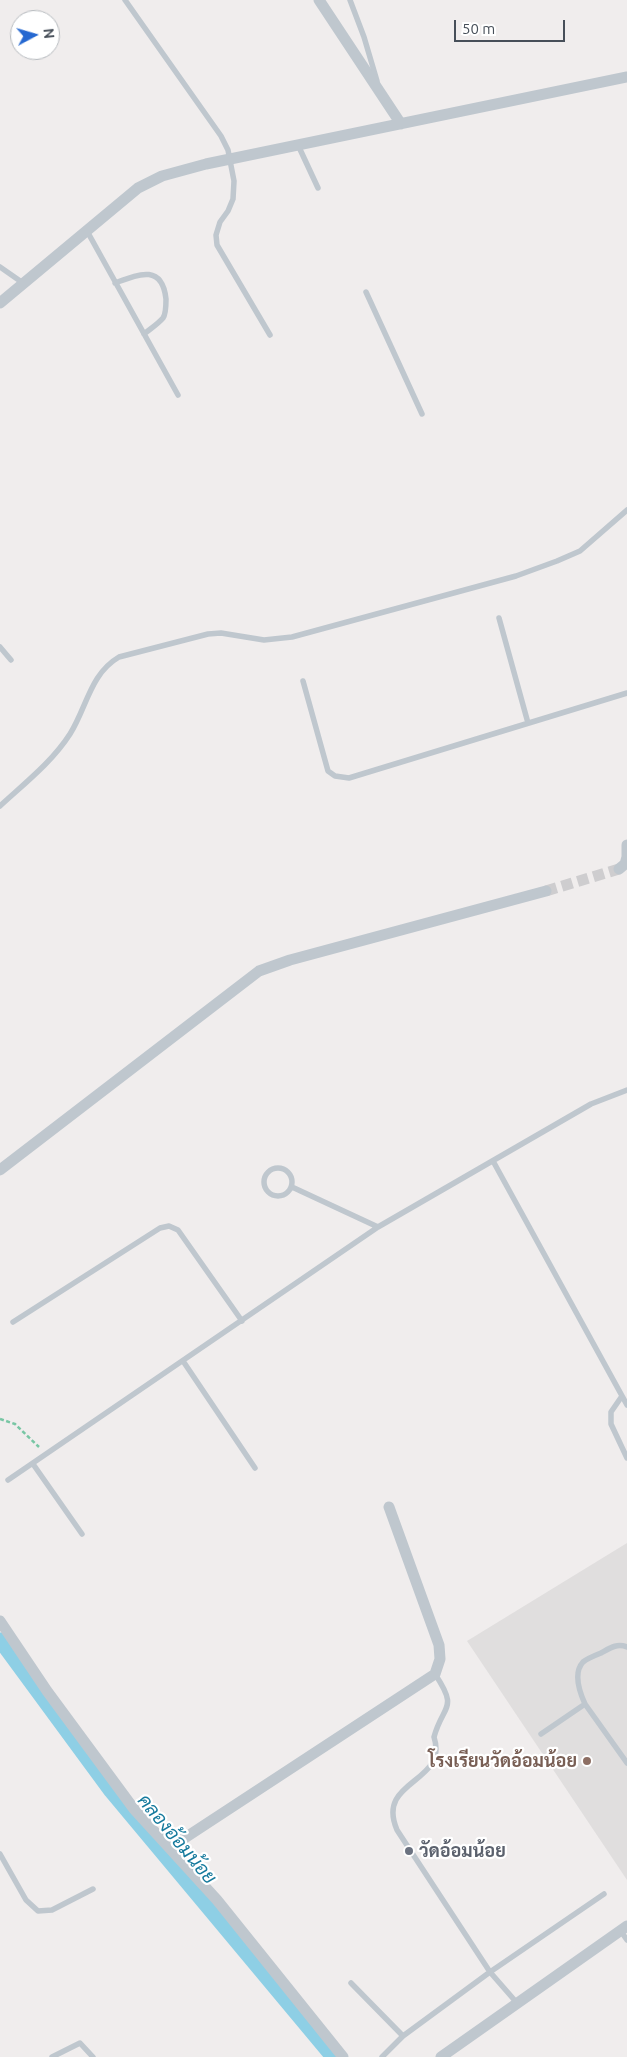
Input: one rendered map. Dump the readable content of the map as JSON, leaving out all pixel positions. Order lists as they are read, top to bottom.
{
  "water": ["คลองอ้อมน้อย"],
  "places": ["โรงเรียนวัดอ้อมน้อย", "วัดอ้อมน้อย"],
  "scale_bar": "50 m",
  "north": "right"
}
